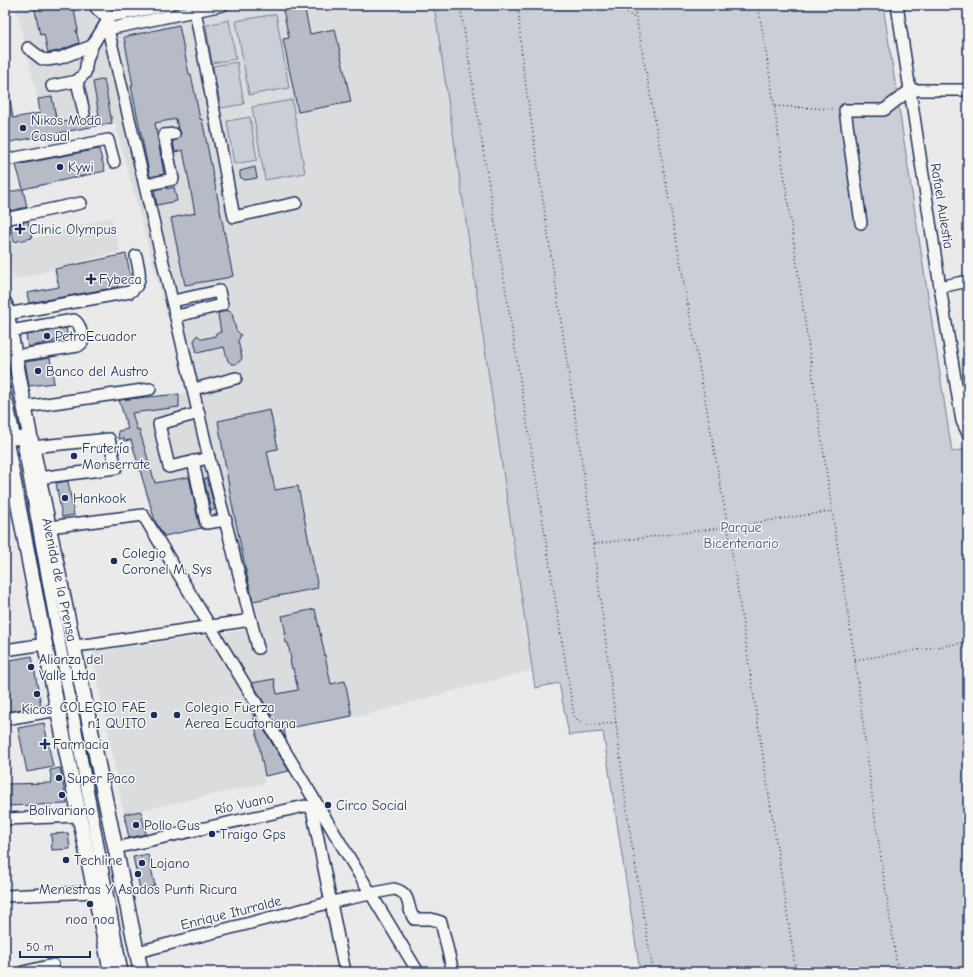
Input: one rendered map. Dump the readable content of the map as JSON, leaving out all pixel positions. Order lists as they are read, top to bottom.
{
  "streets": {
    "main road": ["Avenida de la Prensa"],
    "street": ["Rafael Aulestia", "Río Vuano", "Enrique Iturralde"]
  },
  "crossings": [
    ["Avenida de la Prensa", "Río Vuano"],
    ["Avenida de la Prensa", "Enrique Iturralde"],
    ["Río Vuano", "Enrique Iturralde"]
  ],
  "parks": ["Parque Bicentenario"],
  "places": {
    "other": [
      "Nikos Moda Casual",
      "Kywi",
      "PetroEcuador",
      "Banco del Austro",
      "Frutería Monserrate",
      "Hankook",
      "Colegio Coronel M, Sys",
      "Alianza del Valle Ltda",
      "Kicos",
      "COLEGIO FAE n1 QUITO",
      "Colegio Fuerza Aerea Ecuatoriana",
      "Super Paco",
      "Bolivariano",
      "Circo Social",
      "Pollo Gus",
      "Traigo Gps",
      "Techline",
      "Lojano",
      "Menestras Y Asados Punti Ricura",
      "noa noa"
    ],
    "health": ["Clinic Olympus", "Fybeca", "Farmacia"]
  },
  "scale_bar": "50 m"
}
